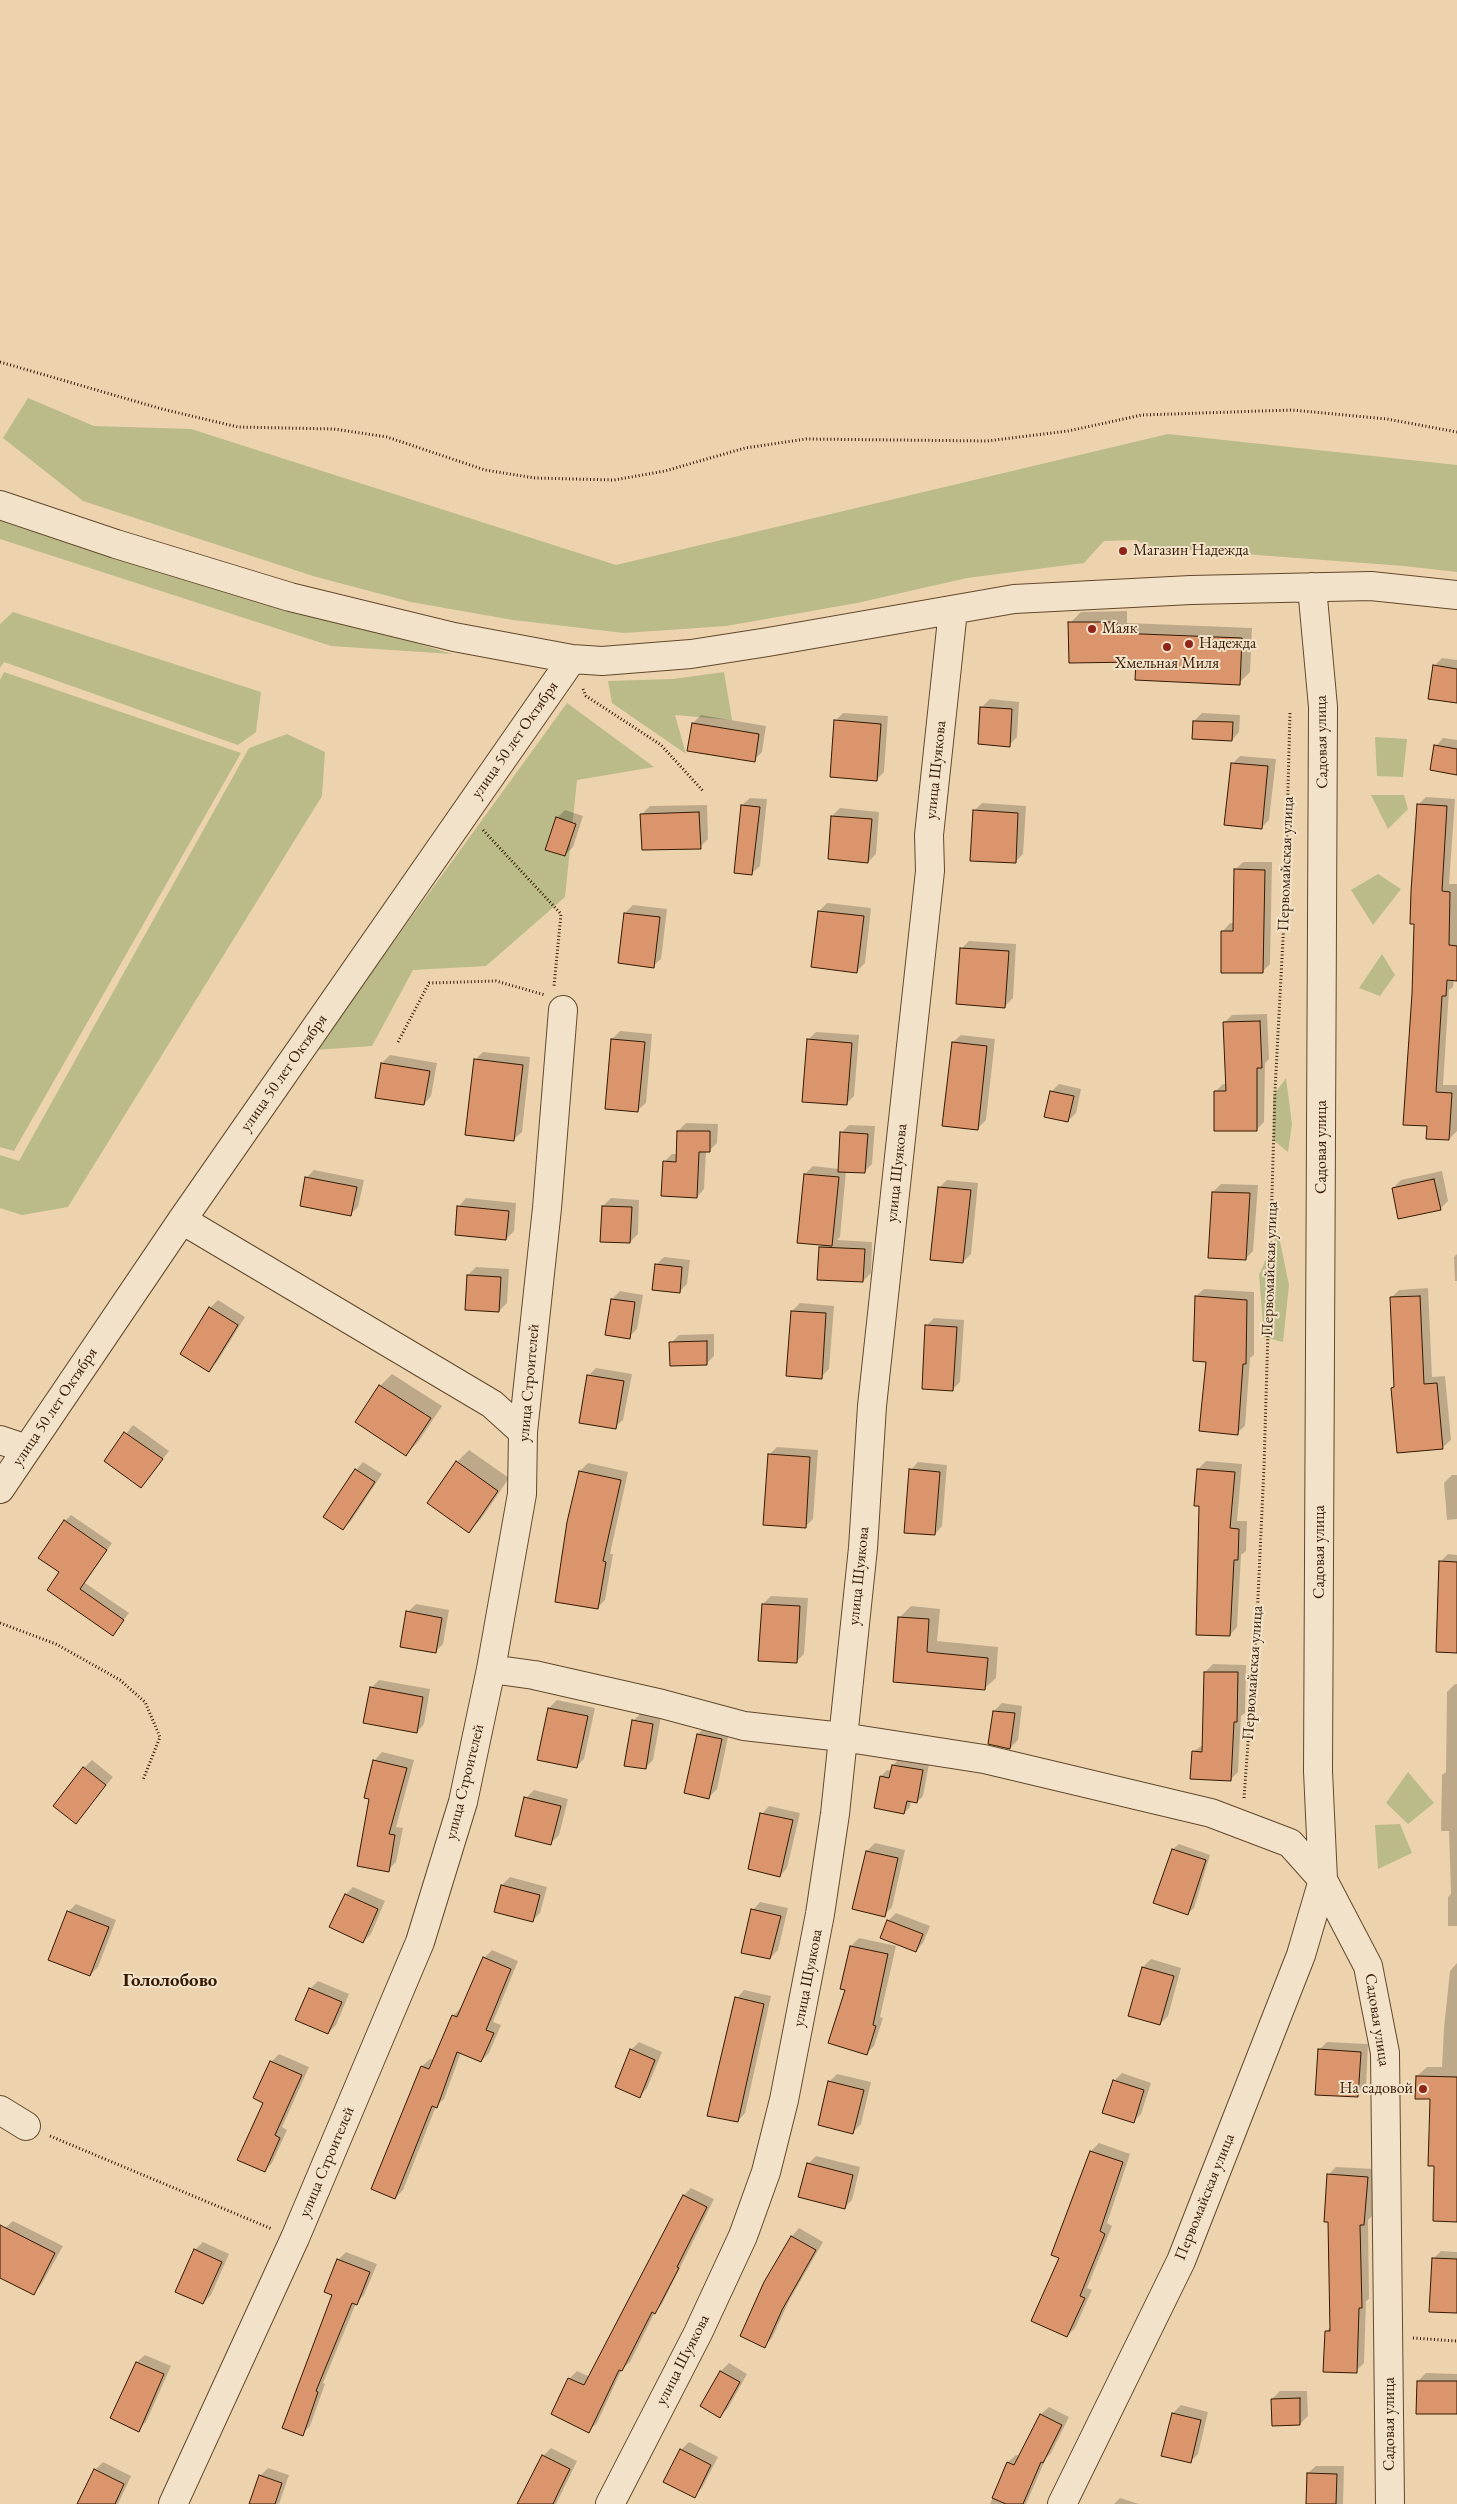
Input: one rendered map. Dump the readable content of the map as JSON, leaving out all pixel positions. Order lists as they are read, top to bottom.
{
  "streets": {
    "street": [
      "улица 50 лет Октября",
      "Садовая улица",
      "улица Шуякова",
      "Первомайская улица",
      "улица Строителей"
    ]
  },
  "crossings": [
    ["Садовая улица", "Первомайская улица"]
  ],
  "districts": ["Гололобово"],
  "places": [
    "Магазин Надежда",
    "Маяк",
    "Надежда",
    "Хмельная Миля",
    "На садовой"
  ]
}
